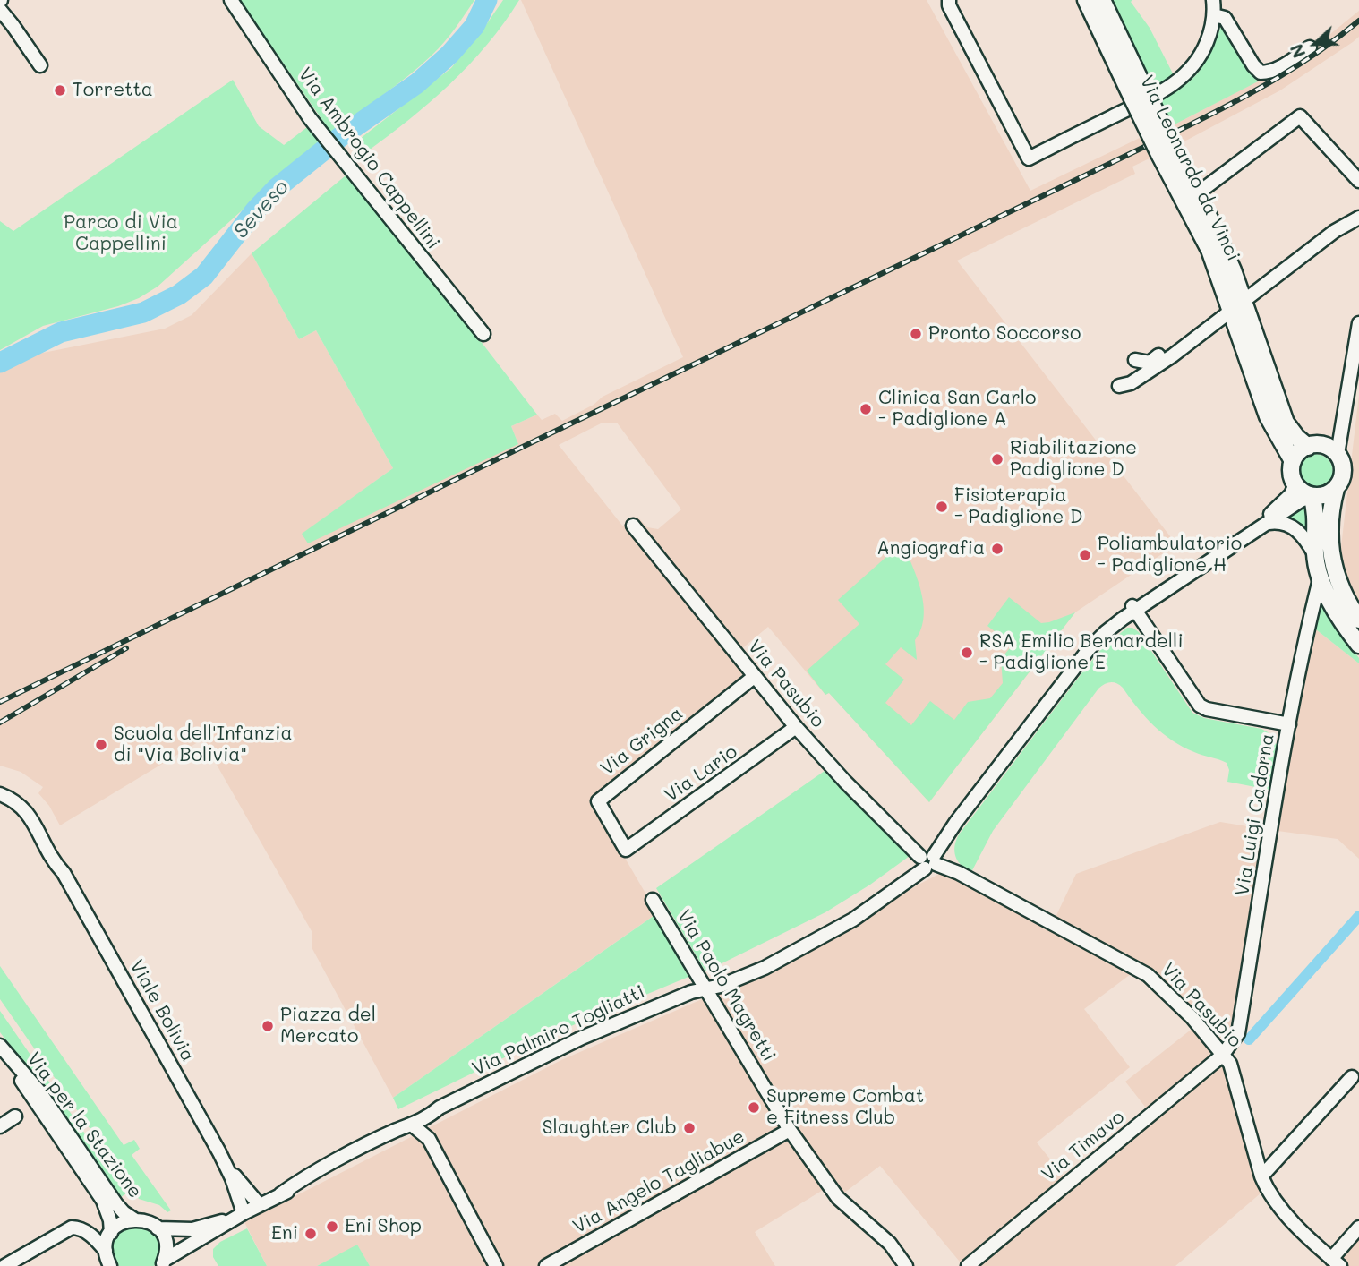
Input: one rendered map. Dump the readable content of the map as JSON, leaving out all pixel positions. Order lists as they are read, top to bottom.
{
  "streets": {
    "main road": ["Via Leonardo da Vinci"],
    "street": [
      "Via Ambrogio Cappellini",
      "Via Pasubio",
      "Via Grigna",
      "Via Lario",
      "Via Luigi Cadorna",
      "Via Paolo Magretti",
      "Viale Bolivia",
      "Via Palmiro Togliatti",
      "Via per la Stazione",
      "Via Timavo",
      "Via Angelo Tagliabue"
    ]
  },
  "crossings": [
    ["Via Pasubio", "Via Grigna"],
    ["Via Pasubio", "Via Lario"],
    ["Via Pasubio", "Via Luigi Cadorna"],
    ["Via Pasubio", "Via Palmiro Togliatti"],
    ["Via Pasubio", "Via Timavo"],
    ["Via Grigna", "Via Lario"],
    ["Via Luigi Cadorna", "Via Timavo"],
    ["Via Paolo Magretti", "Via Palmiro Togliatti"],
    ["Via Paolo Magretti", "Via Angelo Tagliabue"],
    ["Viale Bolivia", "Via Palmiro Togliatti"],
    ["Via Palmiro Togliatti", "Via per la Stazione"]
  ],
  "water": ["Seveso"],
  "parks": ["Parco di Via Cappellini"],
  "places": [
    "Torretta",
    "Pronto Soccorso",
    "Clinica San Carlo - Padiglione A",
    "Riabilitazione Padiglione D",
    "Fisioterapia - Padiglione D",
    "Angiografia",
    "Poliambulatorio - Padiglione H",
    "RSA Emilio Bernardelli - Padiglione E",
    "Scuola dell'Infanzia di \"Via Bolivia\"",
    "Piazza del Mercato",
    "Supreme Combat e Fitness Club",
    "Slaughter Club",
    "Eni Shop",
    "Eni"
  ],
  "north": "left"
}
